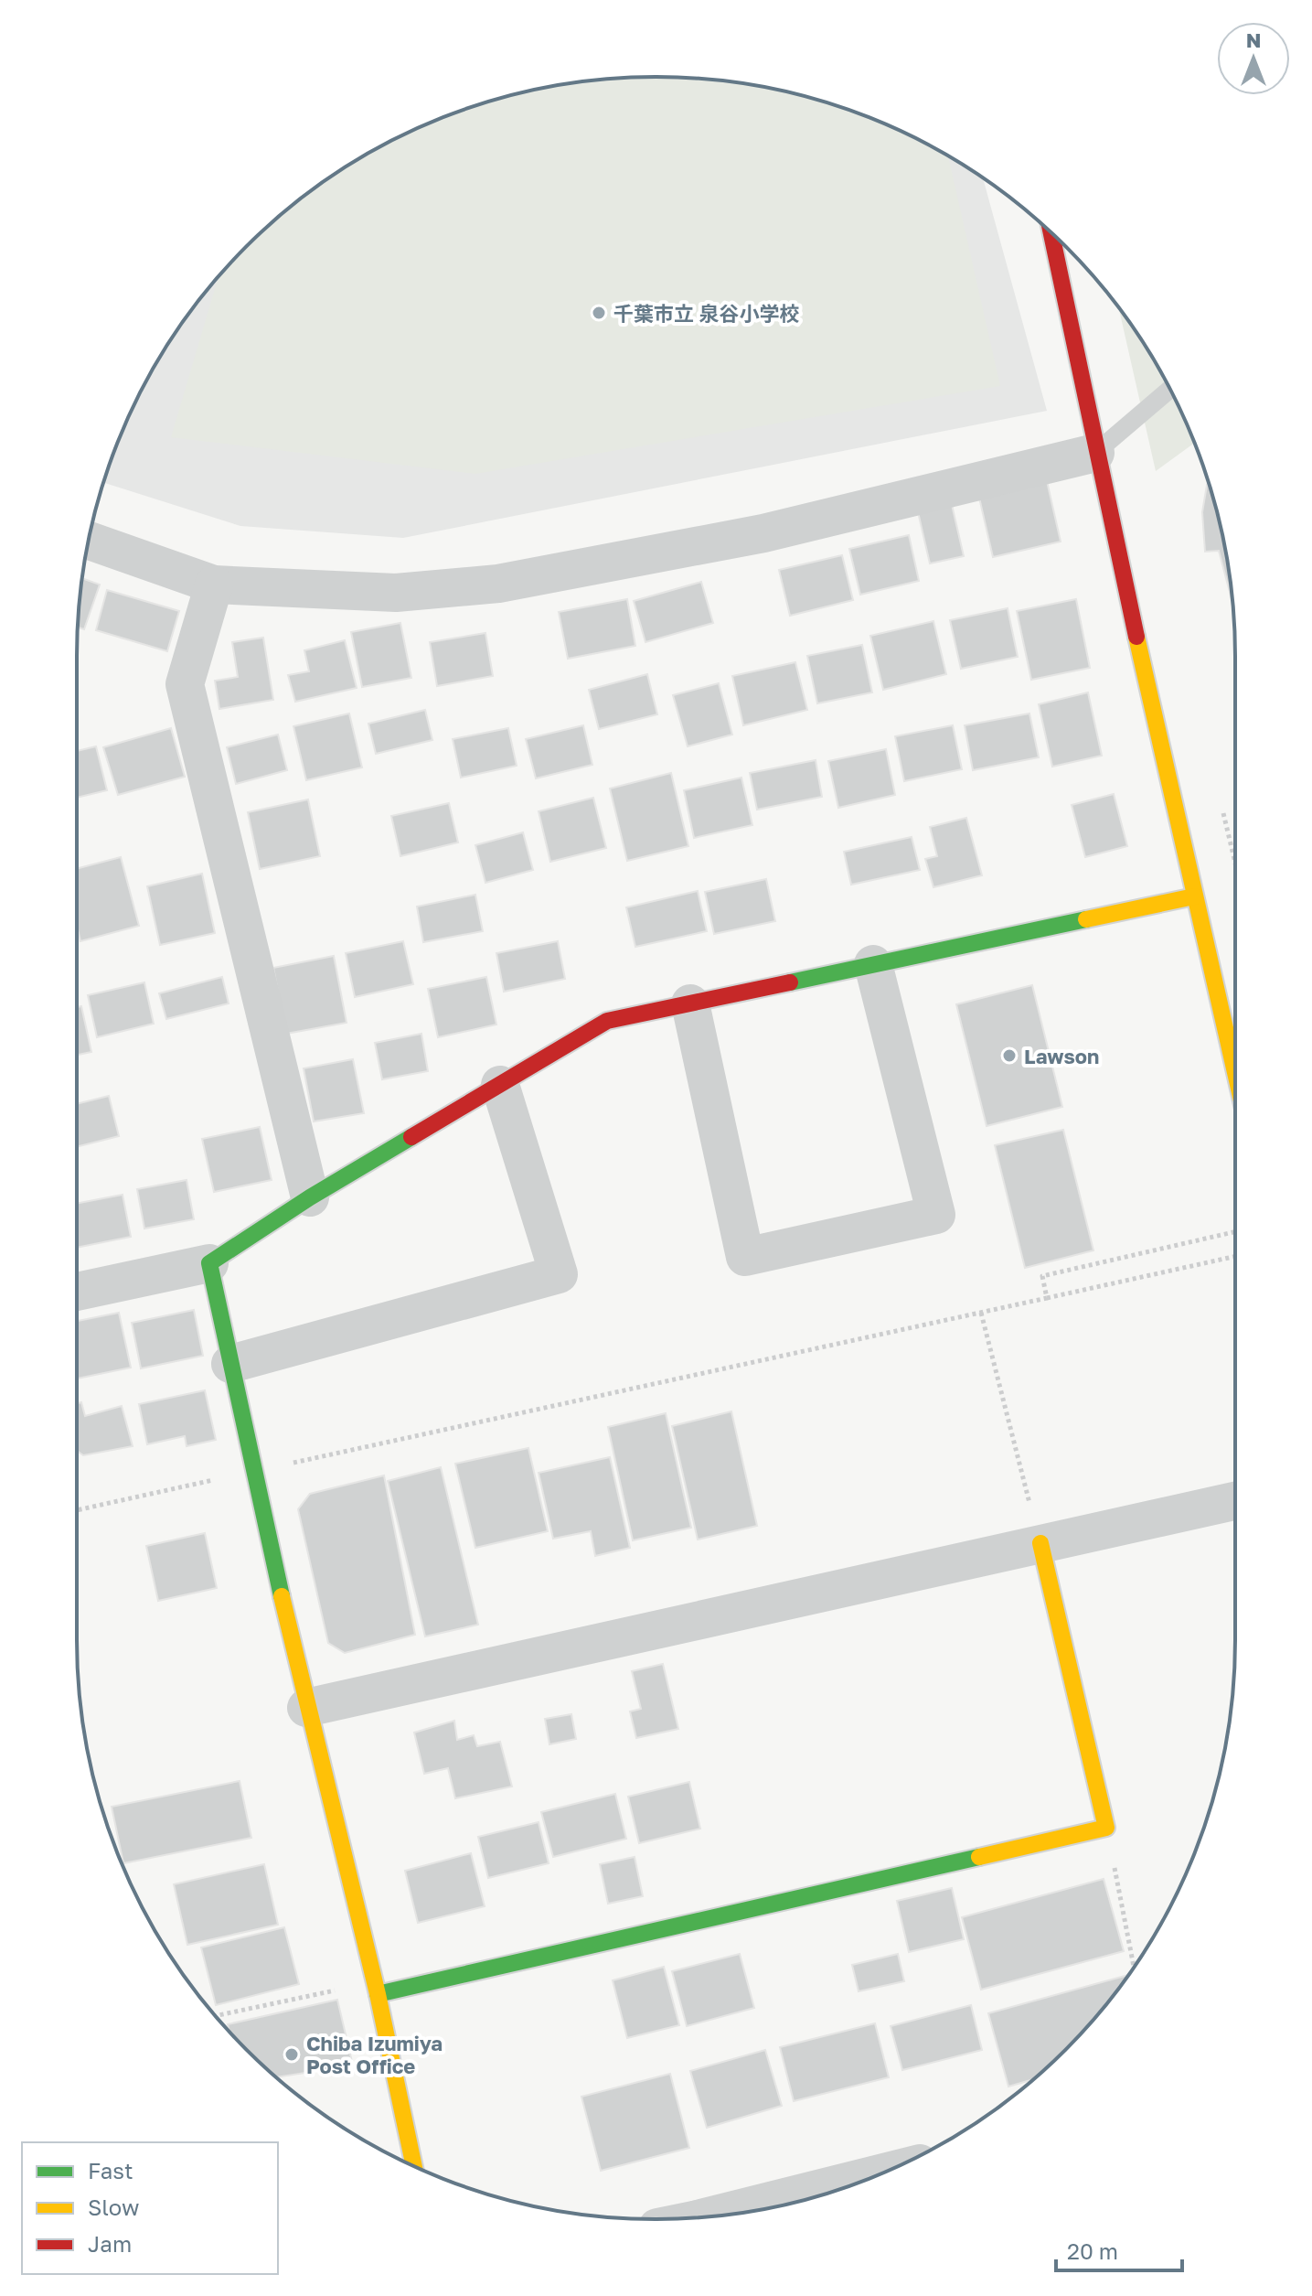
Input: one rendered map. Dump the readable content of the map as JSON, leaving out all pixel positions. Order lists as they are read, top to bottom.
{
  "places": ["千葉市立 泉谷小学校", "Lawson", "Chiba Izumiya Post Office"],
  "legend": ["Fast", "Slow", "Jam"],
  "scale_bar": "20 m",
  "north": "top"
}
